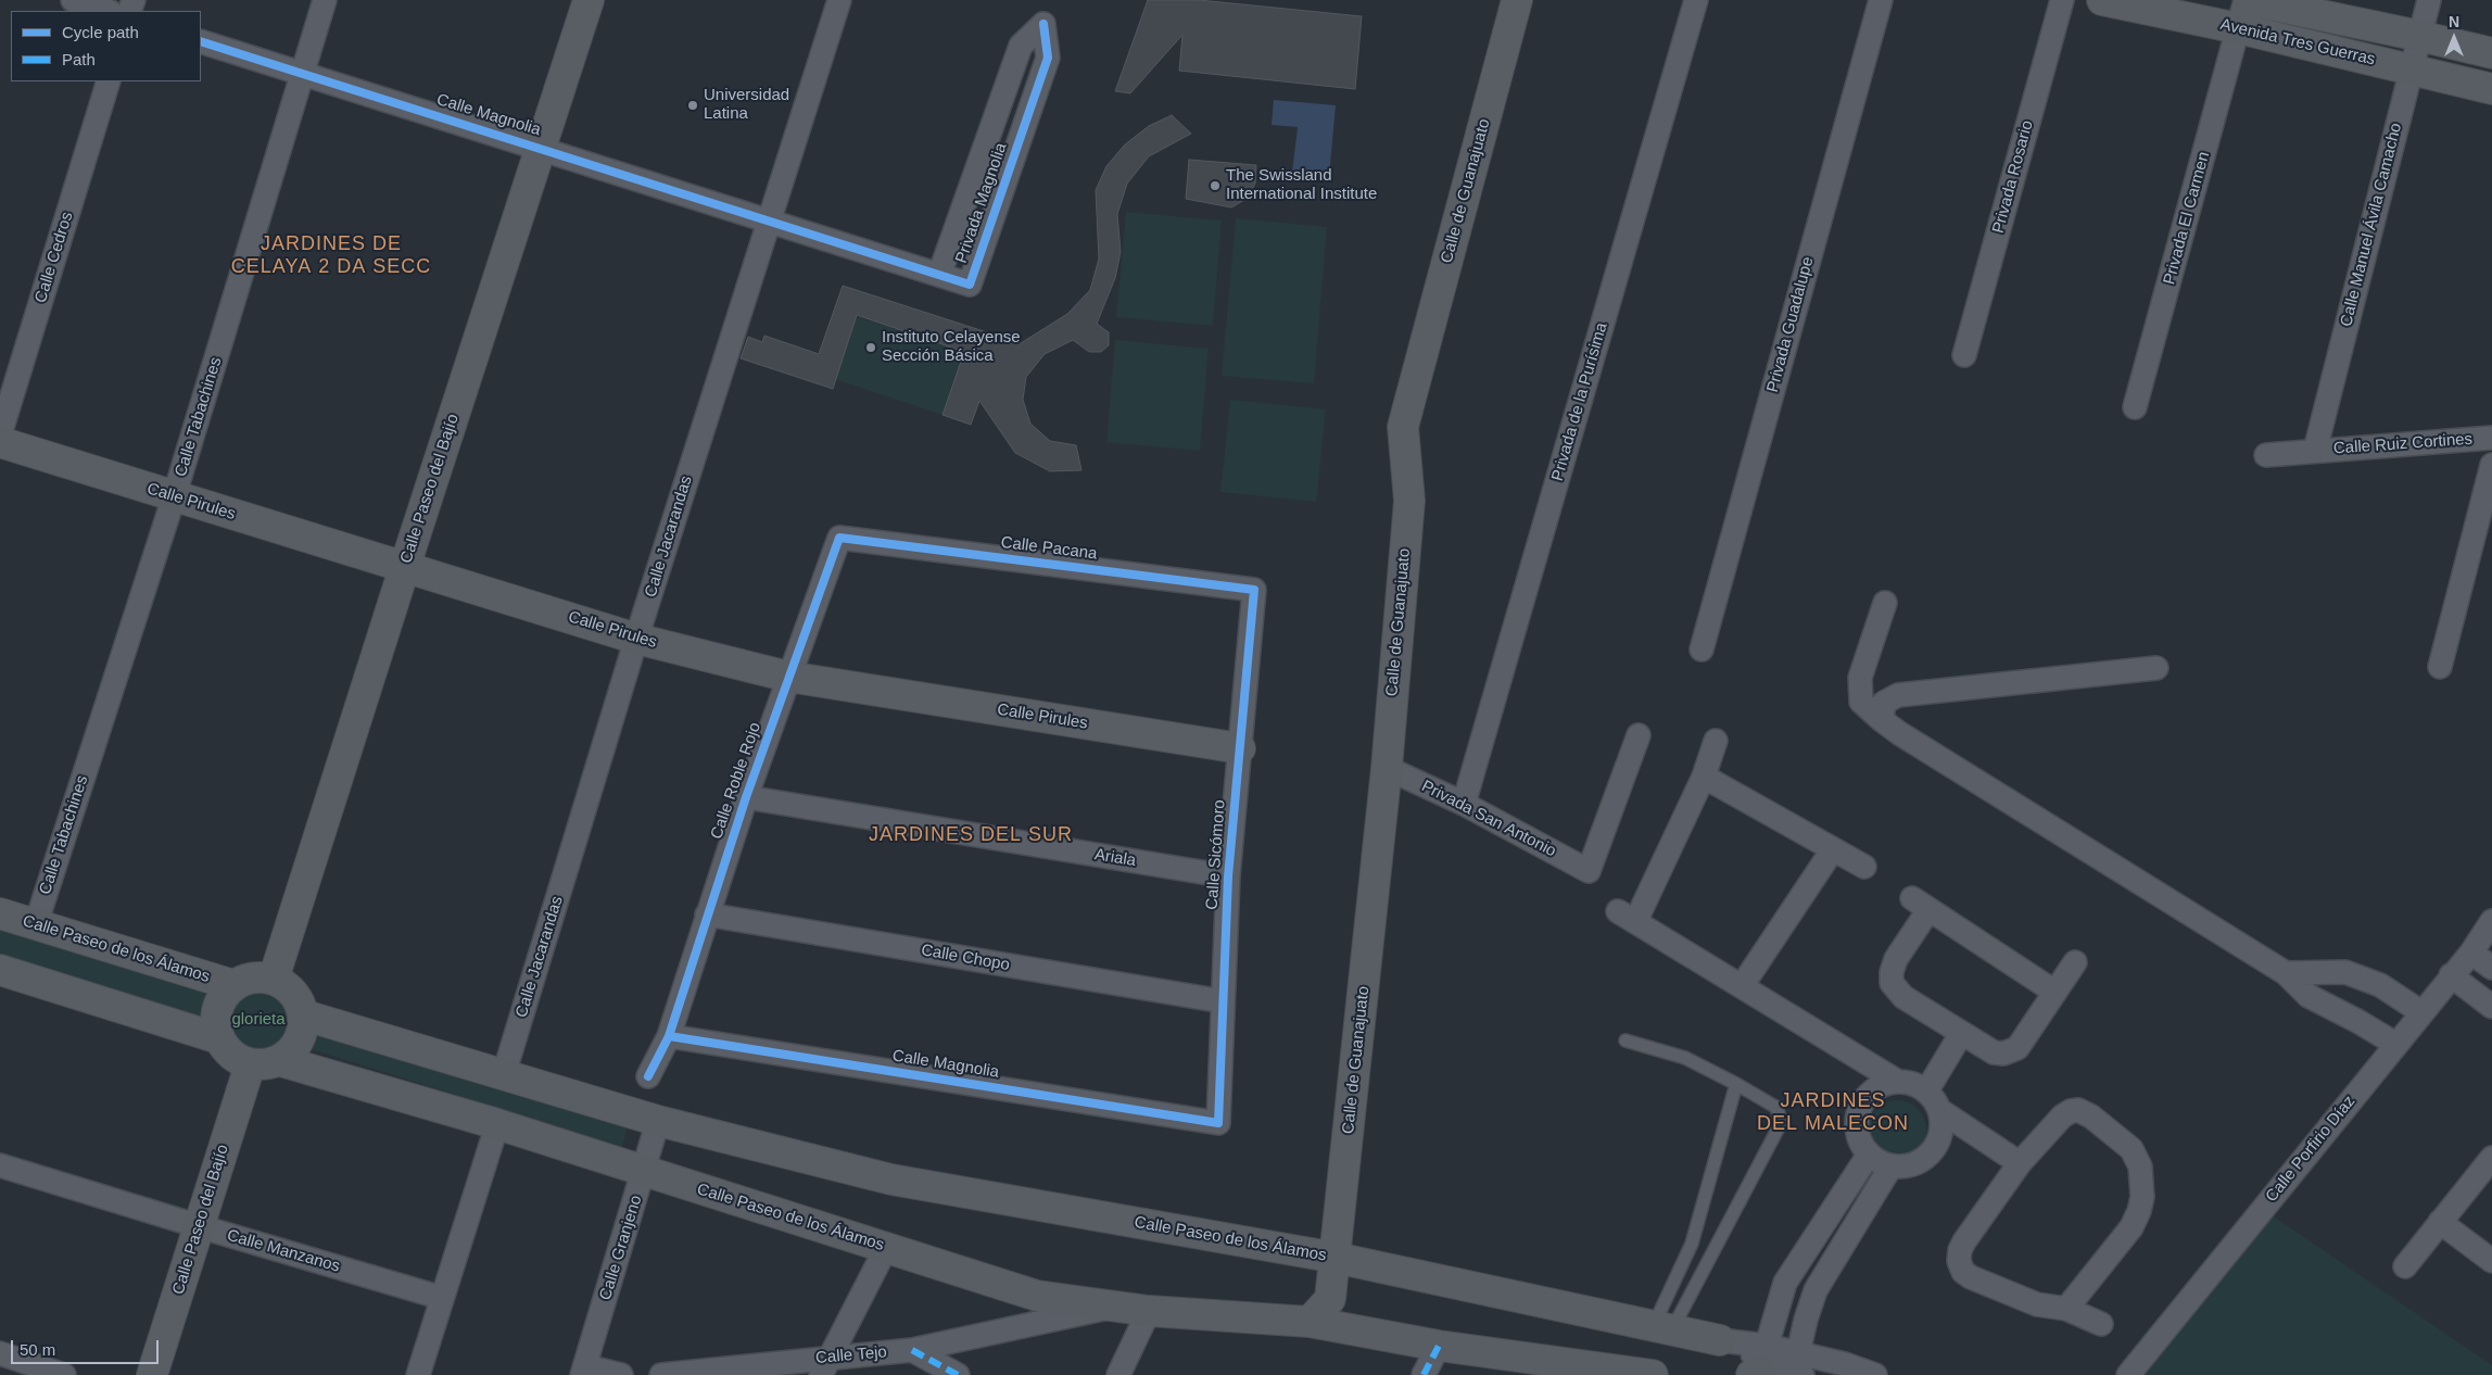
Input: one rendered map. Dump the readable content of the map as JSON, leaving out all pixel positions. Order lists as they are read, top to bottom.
{
  "streets": {
    "main road": [
      "Avenida Tres Guerras",
      "Calle de Guanajuato",
      "Calle Paseo del Bajío",
      "Calle Pirules",
      "Calle Paseo de los Álamos"
    ],
    "street": [
      "Calle Magnolia",
      "Privada Rosario",
      "Privada Magnolia",
      "Privada El Carmen",
      "Calle Manuel Ávila Camacho",
      "Calle Cedros",
      "Privada Guadalupe",
      "Privada de la Purísima",
      "Calle Tabachines",
      "Calle Ruiz Cortines",
      "Calle Jacarandas",
      "Calle Pacana",
      "Calle Roble Rojo",
      "Privada San Antonio",
      "Calle Sicómoro",
      "Ariala",
      "Calle Chopo",
      "Calle Porfirio Díaz",
      "Calle Granjeno",
      "Calle Manzanos",
      "Calle Tejo"
    ]
  },
  "crossings": [
    ["Avenida Tres Guerras", "Privada El Carmen"],
    ["Avenida Tres Guerras", "Calle Manuel Ávila Camacho"],
    ["Calle Magnolia", "Privada Magnolia"],
    ["Calle Magnolia", "Calle Tabachines"],
    ["Calle Magnolia", "Calle Paseo del Bajío"],
    ["Calle Magnolia", "Calle Jacarandas"],
    ["Calle Magnolia", "Calle Roble Rojo"],
    ["Calle Magnolia", "Calle Sicómoro"],
    ["Calle de Guanajuato", "Privada San Antonio"],
    ["Calle de Guanajuato", "Calle Paseo de los Álamos"],
    ["Privada Magnolia", "Calle Jacarandas"],
    ["Calle Manuel Ávila Camacho", "Calle Ruiz Cortines"],
    ["Privada de la Purísima", "Privada San Antonio"],
    ["Calle Tabachines", "Calle Pirules"],
    ["Calle Tabachines", "Calle Paseo de los Álamos"],
    ["Calle Paseo del Bajío", "Calle Pirules"],
    ["Calle Paseo del Bajío", "Calle Paseo de los Álamos"],
    ["Calle Paseo del Bajío", "Calle Manzanos"],
    ["Calle Pirules", "Calle Jacarandas"],
    ["Calle Pirules", "Calle Roble Rojo"],
    ["Calle Pirules", "Calle Sicómoro"],
    ["Calle Jacarandas", "Calle Paseo de los Álamos"],
    ["Calle Pacana", "Calle Roble Rojo"],
    ["Calle Pacana", "Calle Sicómoro"],
    ["Calle Roble Rojo", "Ariala"],
    ["Calle Roble Rojo", "Calle Chopo"],
    ["Calle Sicómoro", "Ariala"],
    ["Calle Sicómoro", "Calle Chopo"],
    ["Calle Paseo de los Álamos", "Calle Granjeno"],
    ["Calle Paseo de los Álamos", "Calle Tejo"]
  ],
  "districts": ["JARDINES DE CELAYA 2 DA SECC", "JARDINES DEL SUR", "JARDINES DEL MALECON"],
  "parks": ["glorieta"],
  "places": ["Universidad Latina", "The Swissland International Institute", "Instituto Celayense Sección Básica"],
  "legend": ["Cycle path", "Path"],
  "scale_bar": "50 m",
  "north": "top"
}
